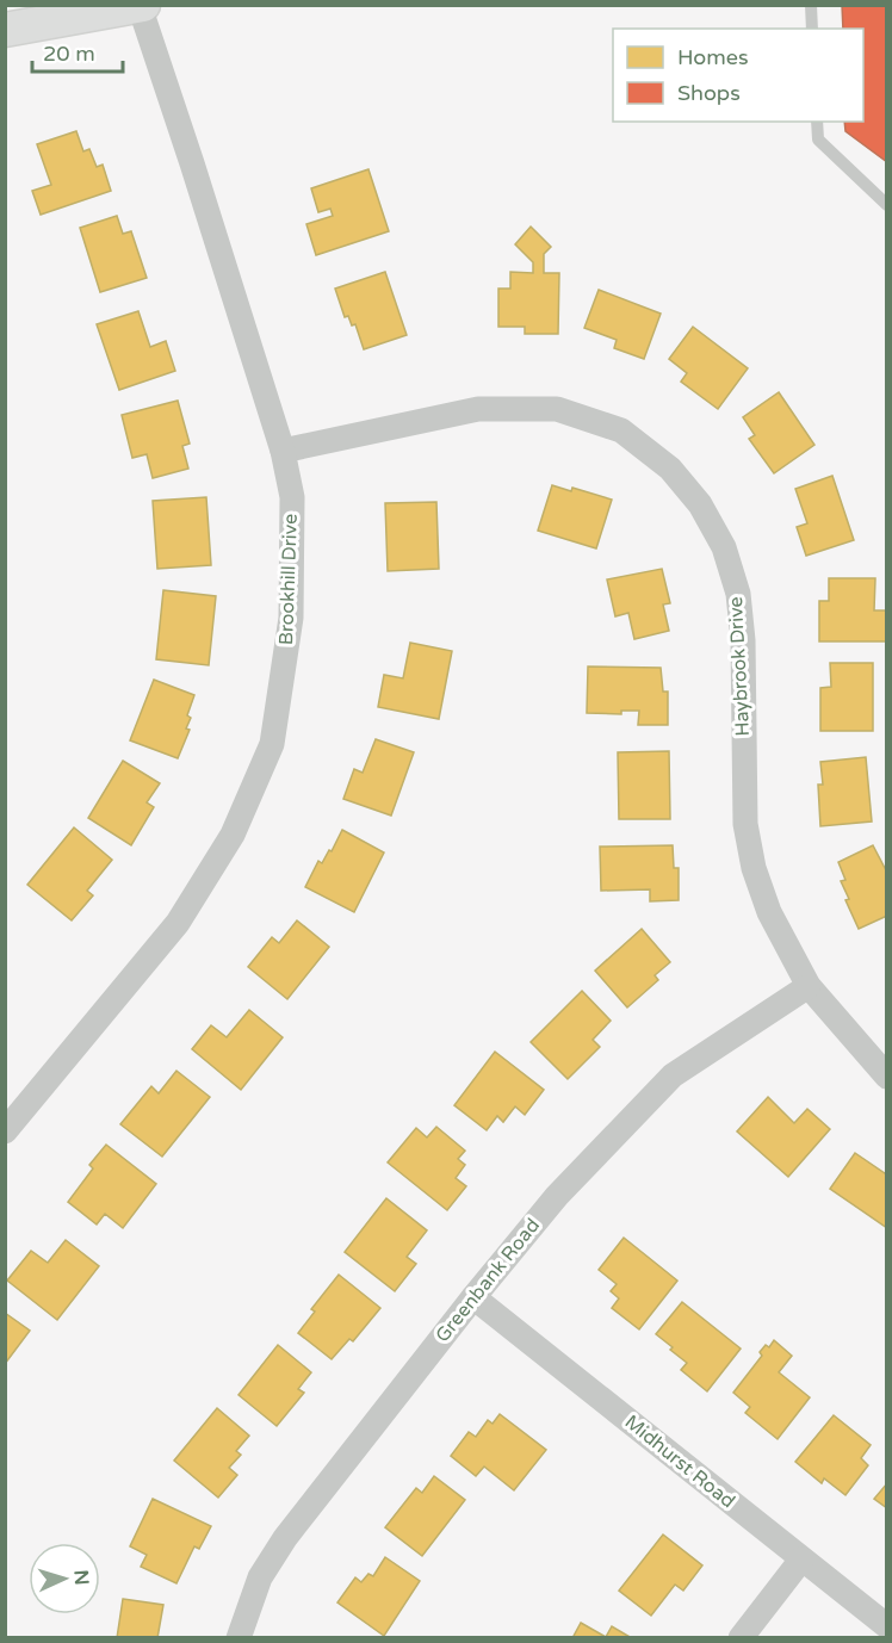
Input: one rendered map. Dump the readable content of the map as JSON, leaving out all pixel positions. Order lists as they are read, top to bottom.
{
  "streets": {
    "street": [
      "Brookhill Drive",
      "Haybrook Drive",
      "Greenbank Road",
      "Midhurst Road"
    ]
  },
  "crossings": [
    ["Brookhill Drive", "Haybrook Drive"],
    ["Haybrook Drive", "Greenbank Road"],
    ["Greenbank Road", "Midhurst Road"]
  ],
  "legend": ["Homes", "Shops"],
  "scale_bar": "20 m",
  "north": "right"
}
